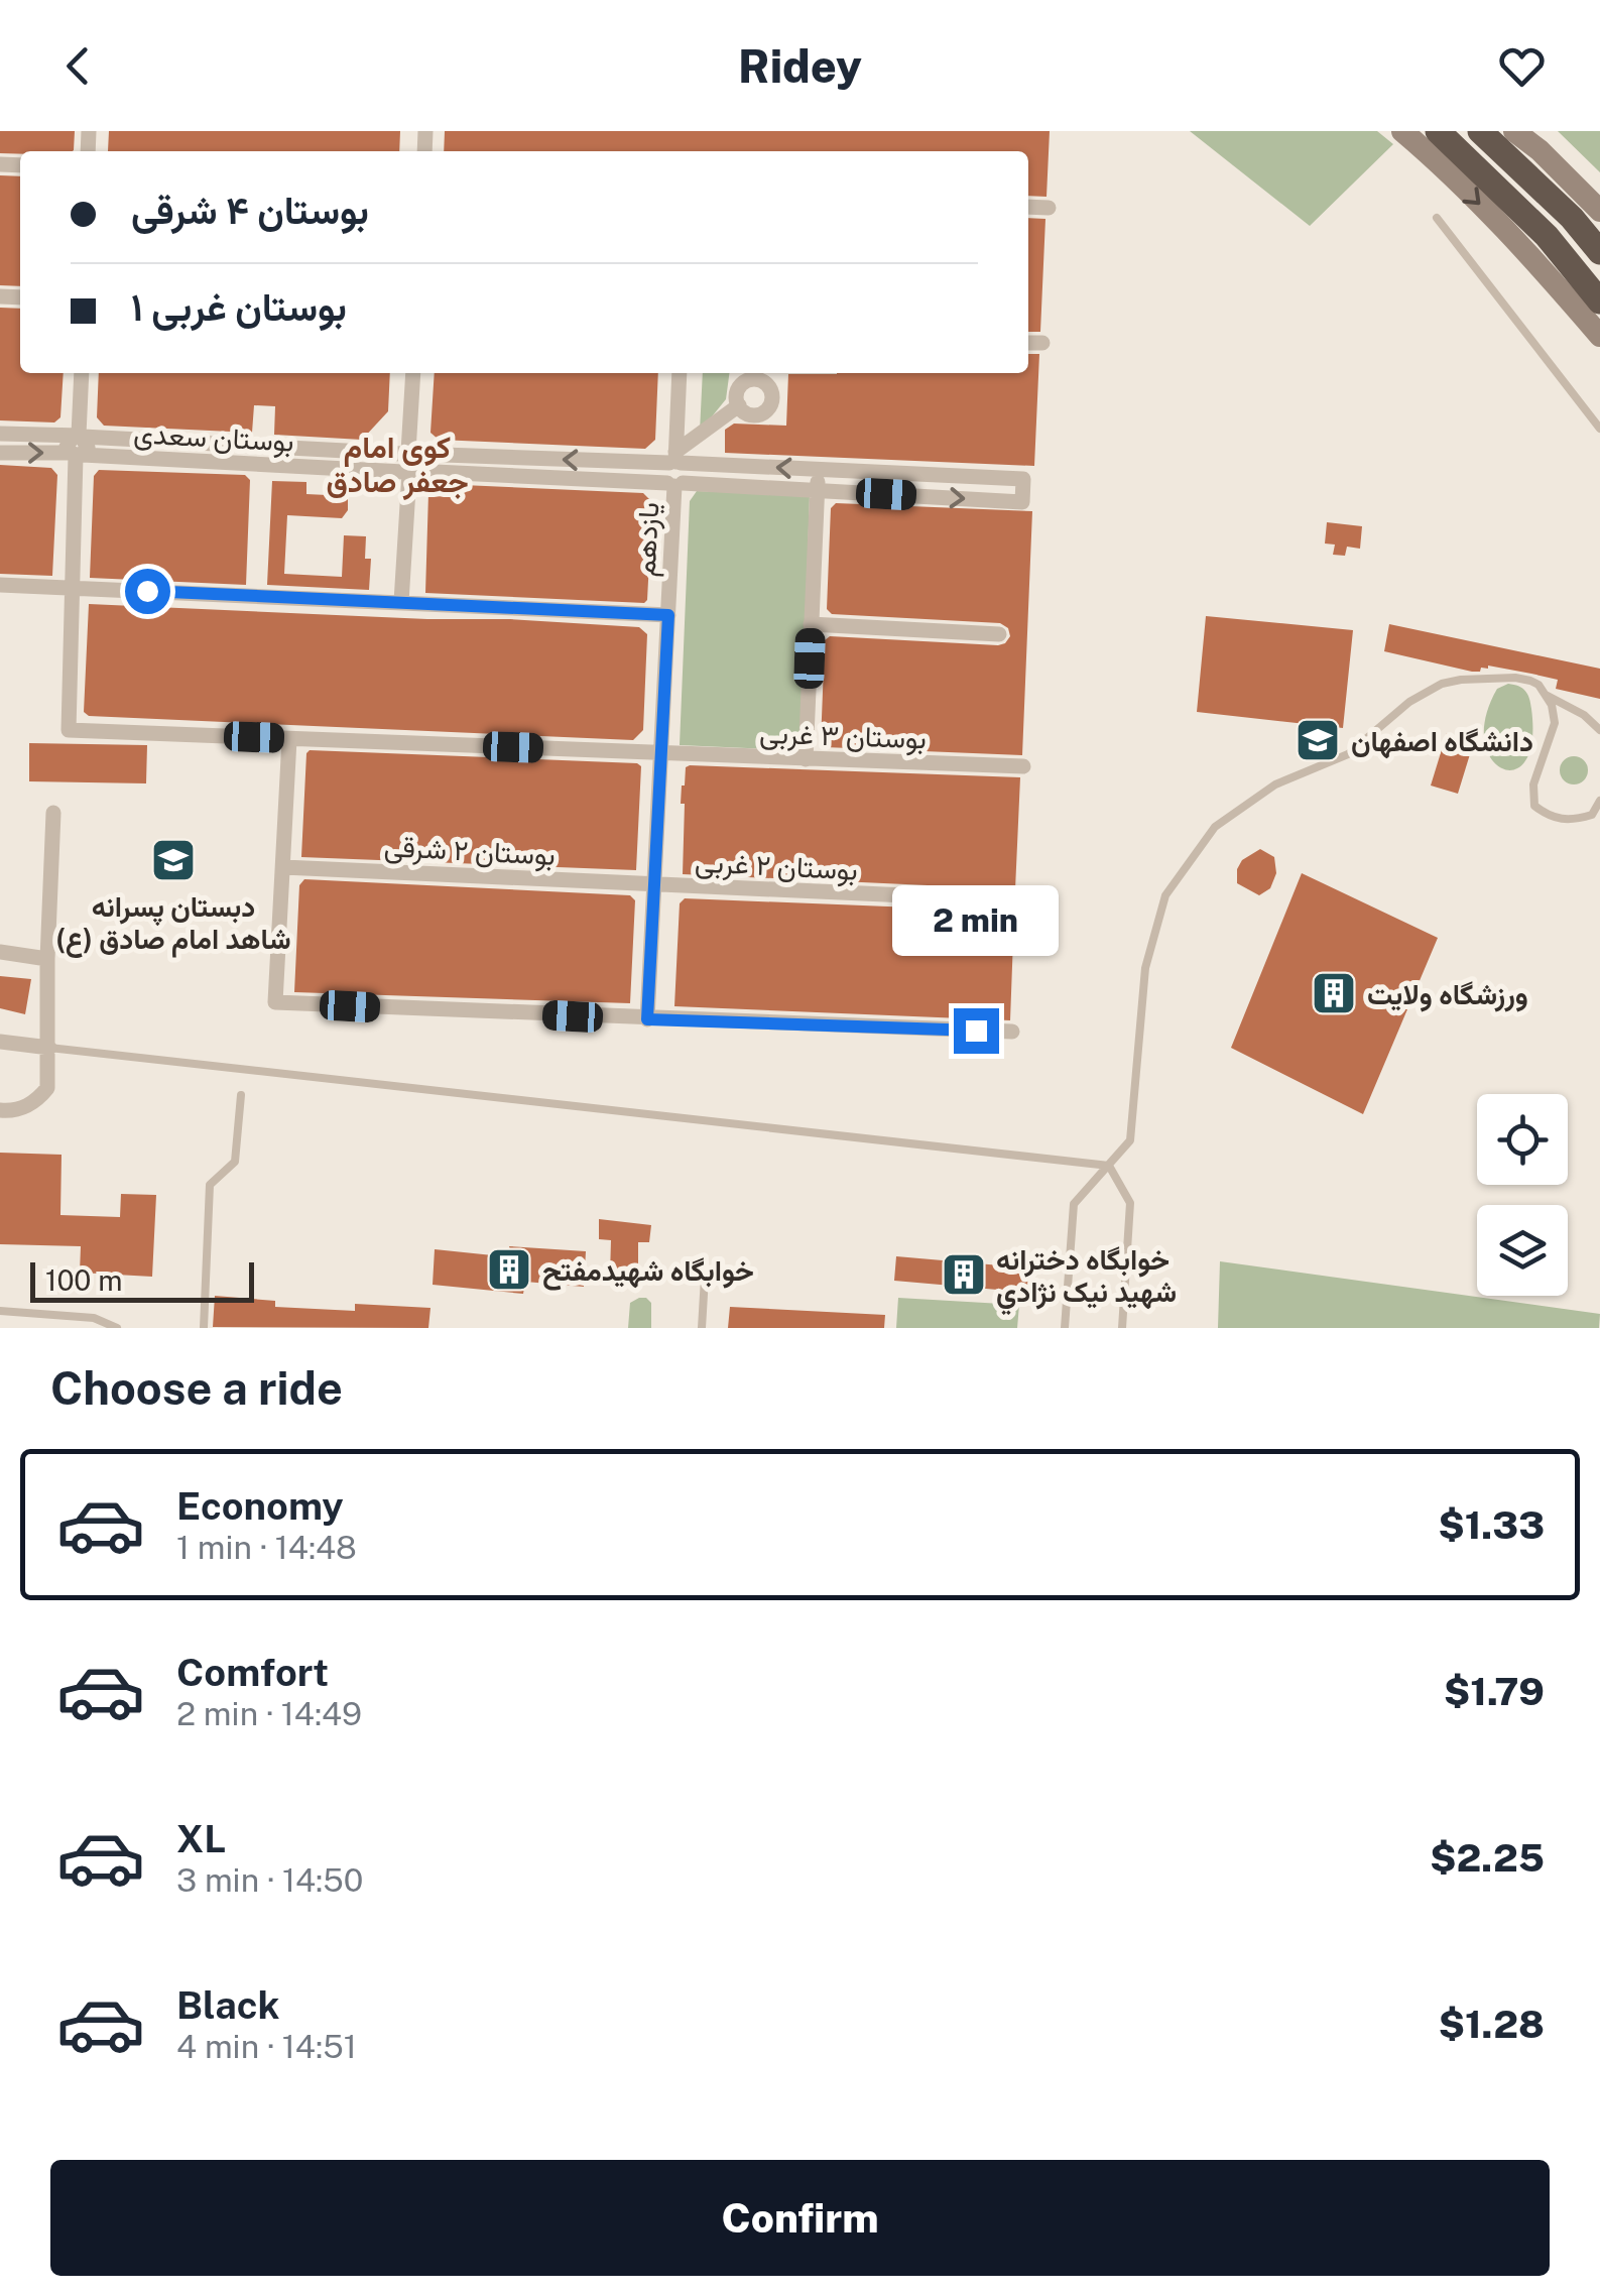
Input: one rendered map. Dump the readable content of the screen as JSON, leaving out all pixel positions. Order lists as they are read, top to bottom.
{
  "streets": {
    "street": [
      "بوستان سعدی",
      "یازدهم",
      "بوستان ۳ غربی",
      "بوستان ۲ شرقی",
      "بوستان ۲ غربی"
    ]
  },
  "crossings": [
    ["بوستان سعدی", "یازدهم"],
    ["یازدهم", "بوستان ۳ غربی"],
    ["یازدهم", "بوستان ۲ شرقی"],
    ["یازدهم", "بوستان ۲ غربی"],
    ["بوستان ۲ شرقی", "بوستان ۲ غربی"]
  ],
  "districts": ["کوی امام جعفر صادق"],
  "places": {
    "school or university": ["دانشگاه اصفهان", "دبستان پسرانه شاهد امام صادق (ع)"],
    "building": ["ورزشگاه ولایت", "خوابگاه شهیدمفتح", "خوابگاه دخترانه شهيد نيک نژادي"]
  },
  "scale_bar": "100 m",
  "page": {
    "header": "Ridey",
    "banner": ["بوستان ۴ شرقی", "بوستان غربی ۱"],
    "bubble": "2 min",
    "scale": "100 m",
    "heading": "Choose a ride",
    "list": [
      {
        "name": "Economy",
        "note": "1 min · 14:48",
        "value": "$1.33"
      },
      {
        "name": "Comfort",
        "note": "2 min · 14:49",
        "value": "$1.79"
      },
      {
        "name": "XL",
        "note": "3 min · 14:50",
        "value": "$2.25"
      },
      {
        "name": "Black",
        "note": "4 min · 14:51",
        "value": "$1.28"
      }
    ],
    "buttons": "Confirm"
  }
}
